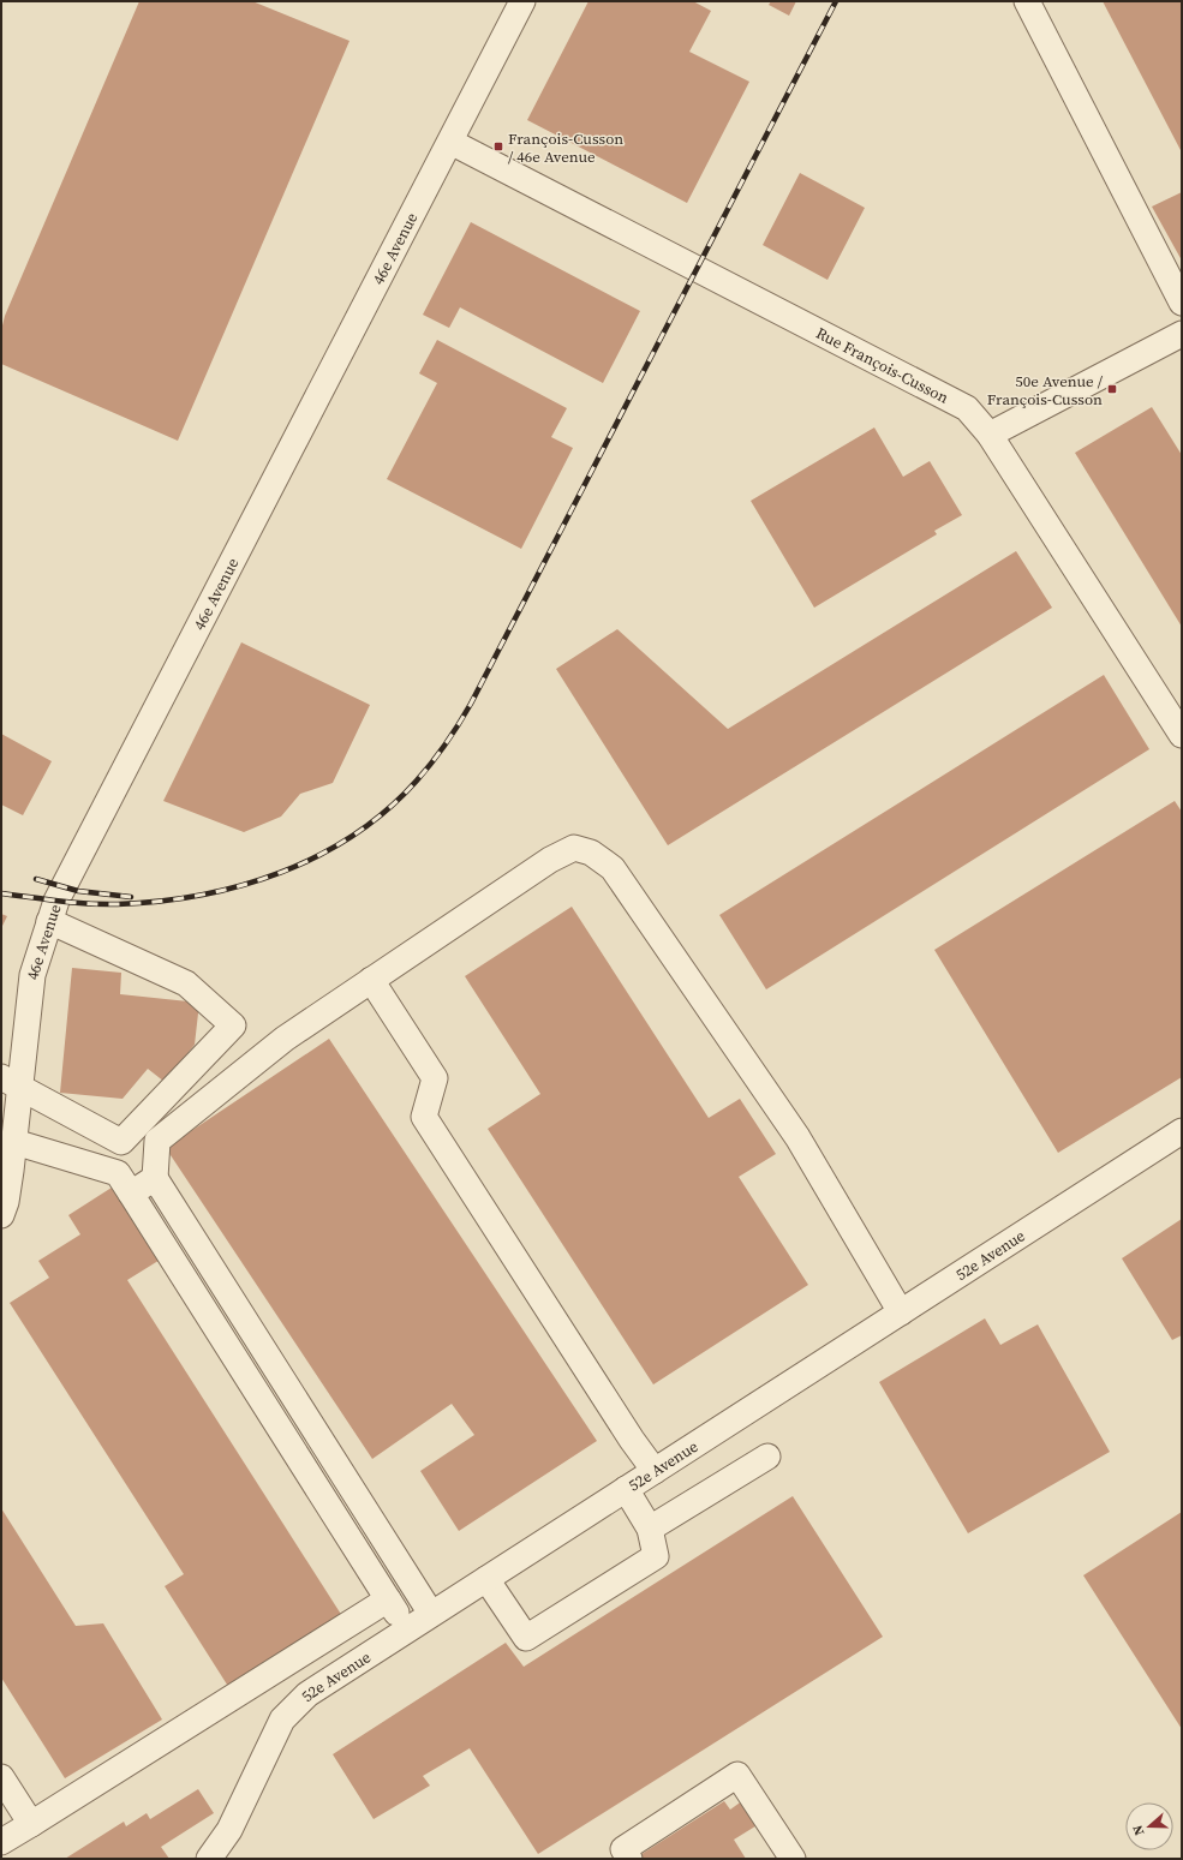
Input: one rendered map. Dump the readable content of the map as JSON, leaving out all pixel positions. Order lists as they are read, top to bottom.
{
  "streets": {
    "street": ["46e Avenue", "Rue François-Cusson", "52e Avenue"]
  },
  "crossings": [
    ["46e Avenue", "Rue François-Cusson"]
  ],
  "places": {
    "transit": ["François-Cusson / 46e Avenue", "50e Avenue / François-Cusson"]
  },
  "north": "left"
}
